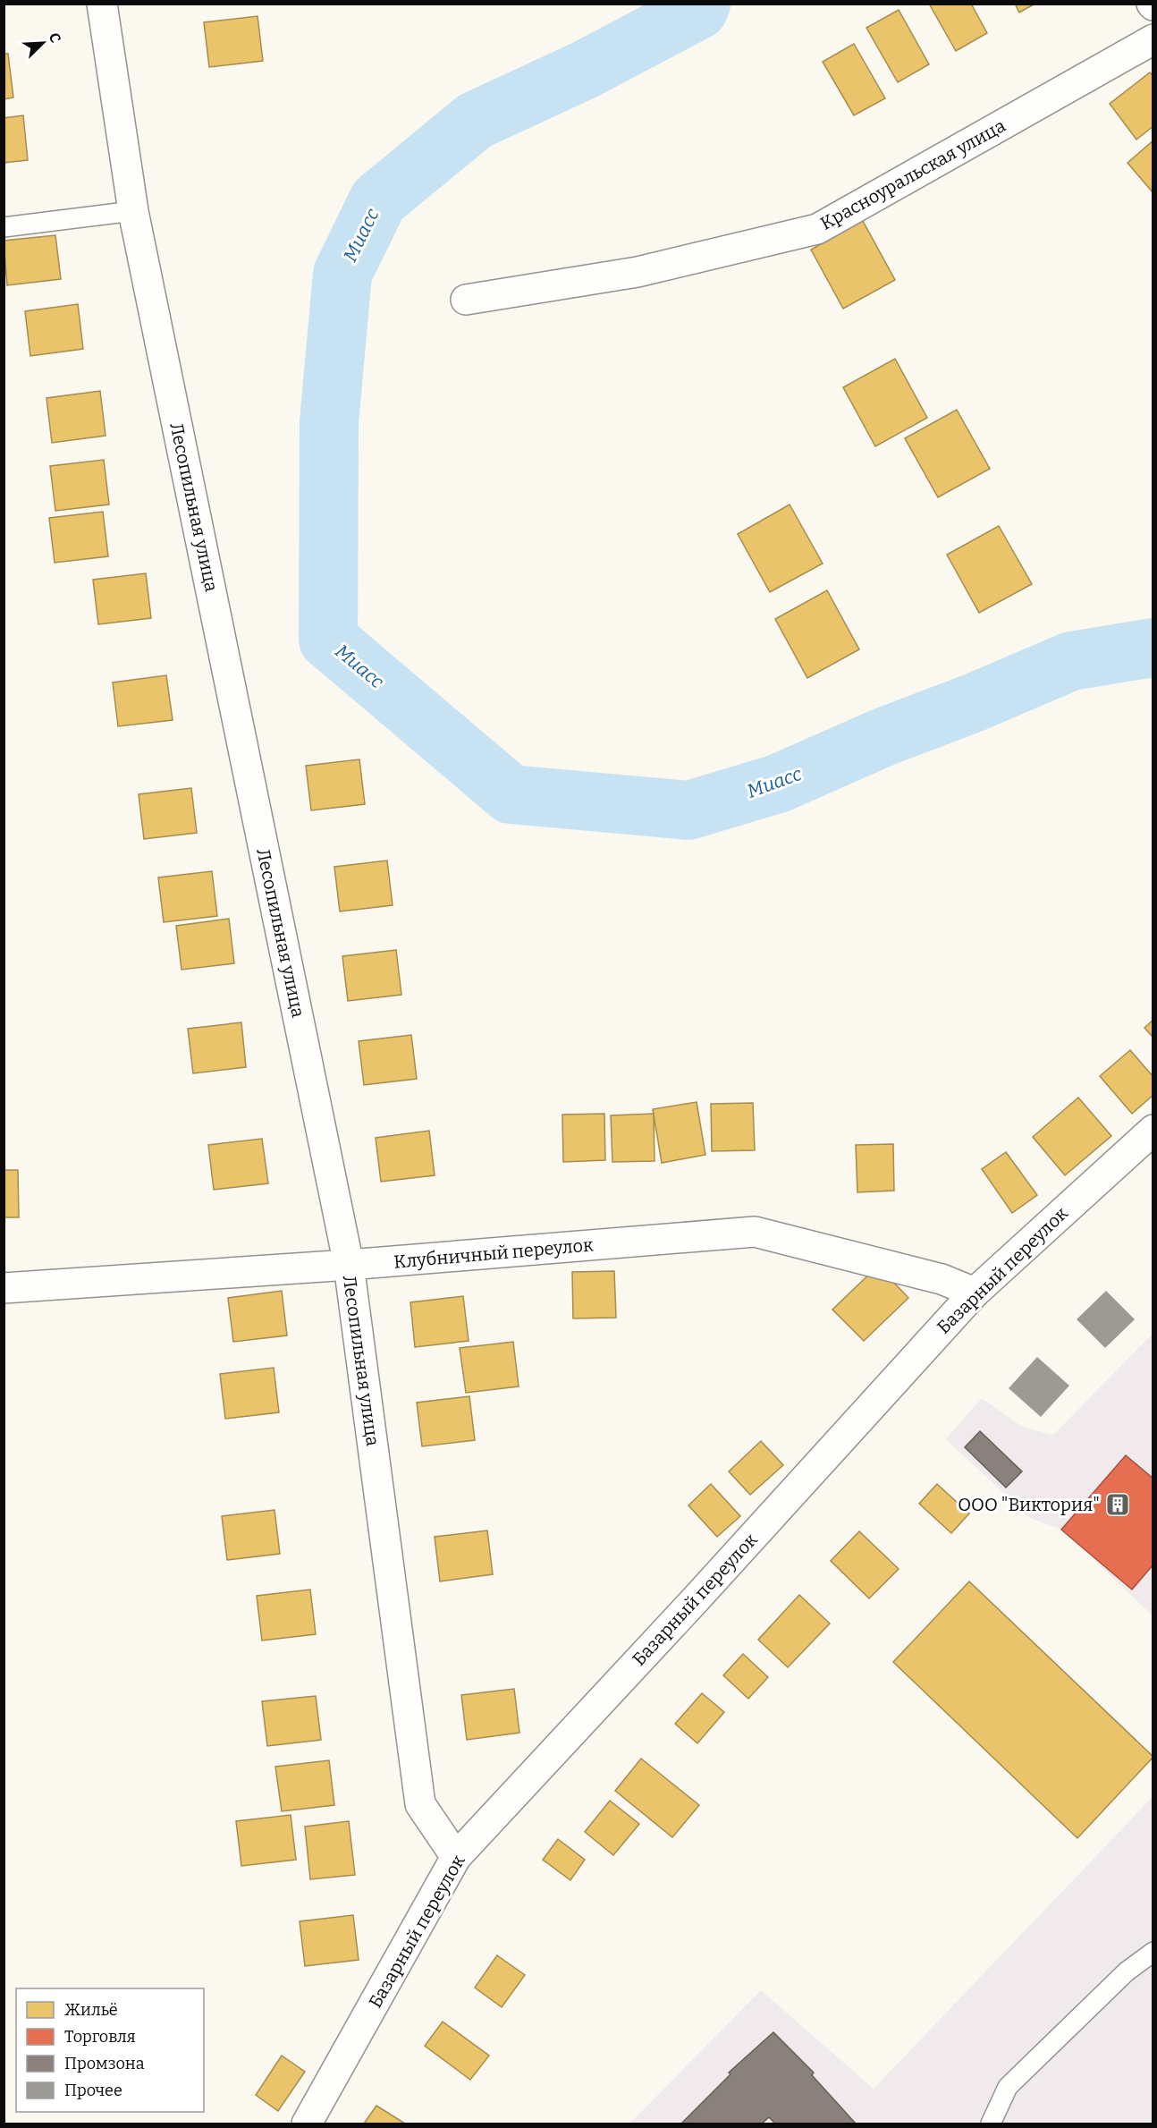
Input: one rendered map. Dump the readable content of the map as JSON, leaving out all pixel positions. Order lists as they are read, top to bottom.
{
  "streets": {
    "street": [
      "Красноуральская улица",
      "Лесопильная улица",
      "Клубничный переулок",
      "Базарный переулок"
    ]
  },
  "crossings": [
    ["Лесопильная улица", "Клубничный переулок"],
    ["Лесопильная улица", "Базарный переулок"],
    ["Клубничный переулок", "Базарный переулок"]
  ],
  "water": ["Миасс"],
  "places": {
    "building": ["ООО \"Виктория\""]
  },
  "legend": [
    "Жильё",
    "Торговля",
    "Промзона",
    "Прочее"
  ],
  "north": "top right"
}
